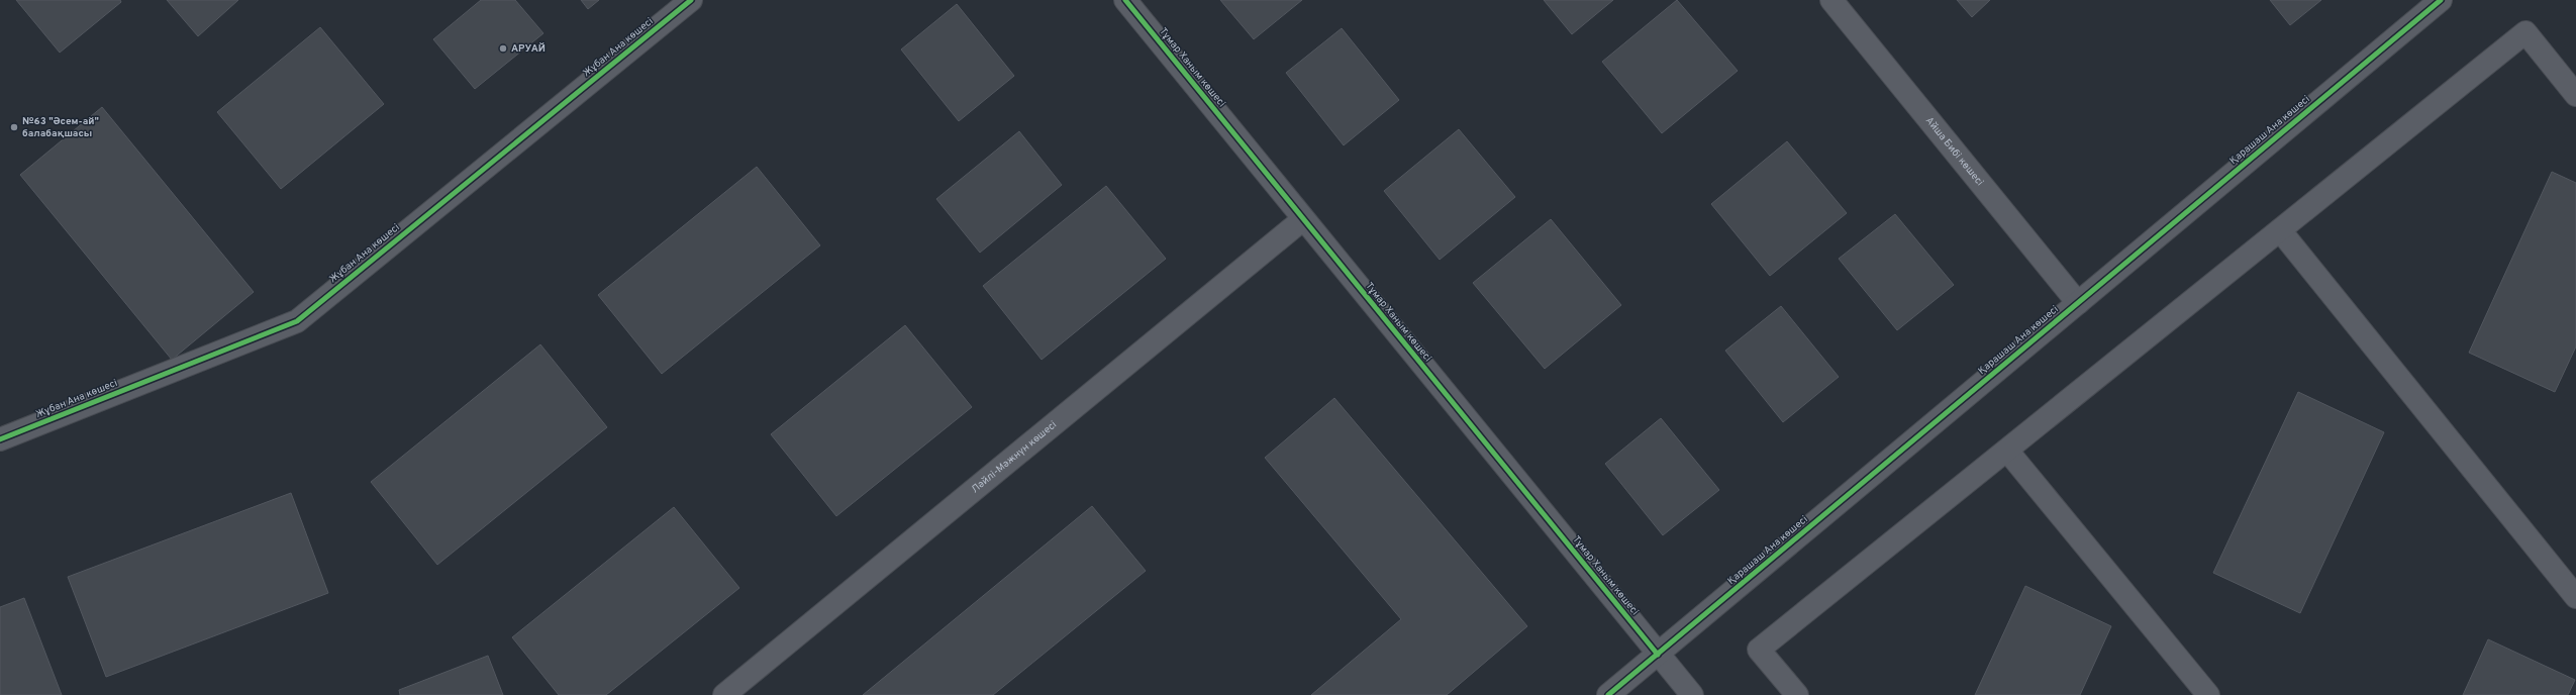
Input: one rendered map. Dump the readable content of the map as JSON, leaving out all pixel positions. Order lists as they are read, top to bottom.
{
  "streets": {
    "street": [
      "Жұбан Ана көшесі",
      "Тұмар Ханым көшесі",
      "Қарашаш Ана көшесі",
      "Айша Бибі көшесі",
      "Ләйлі-Мәжнүн көшесі"
    ]
  },
  "crossings": [
    ["Тұмар Ханым көшесі", "Қарашаш Ана көшесі"],
    ["Тұмар Ханым көшесі", "Ләйлі-Мәжнүн көшесі"],
    ["Қарашаш Ана көшесі", "Айша Бибі көшесі"]
  ],
  "places": ["АРУАЙ", "№63 \"Әсем-ай\" балабақшасы"]
}
